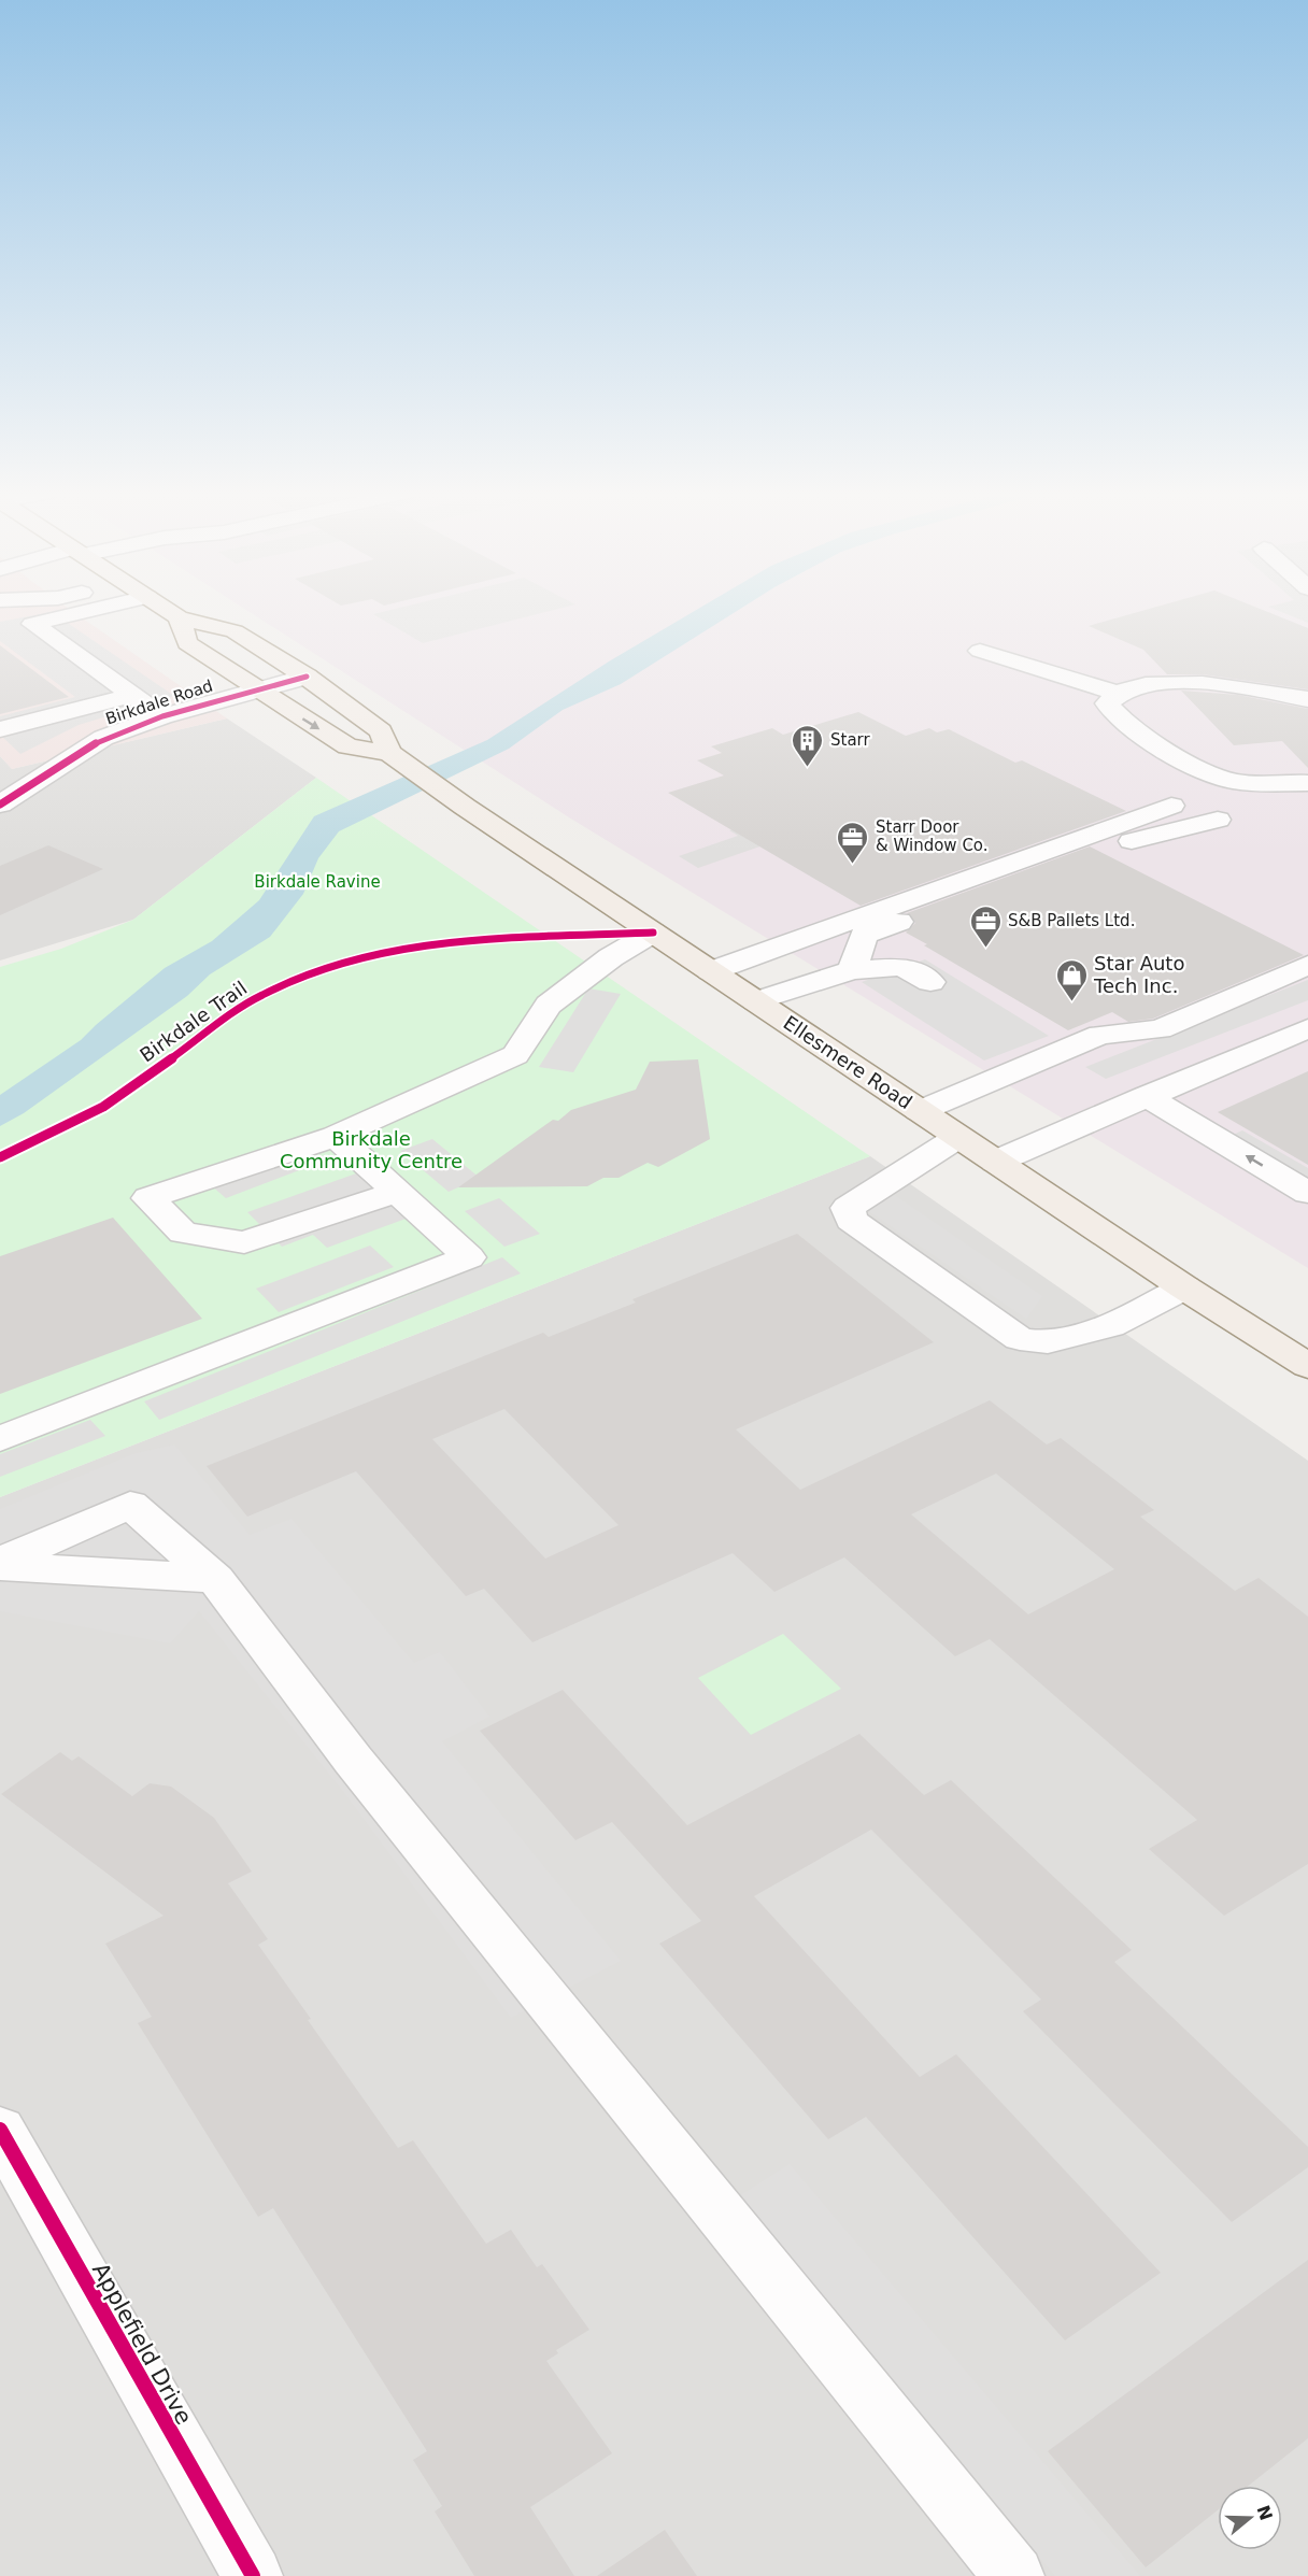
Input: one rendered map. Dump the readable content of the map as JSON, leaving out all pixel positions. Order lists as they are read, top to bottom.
{
  "streets": {
    "main road": ["Ellesmere Road"],
    "street": ["Birkdale Road", "Applefield Drive"],
    "cycle path": ["Birkdale Trail"]
  },
  "crossings": [
    ["Birkdale Road", "Ellesmere Road"]
  ],
  "parks": ["Birkdale Ravine", "Birkdale Community Centre"],
  "places": {
    "building": ["Starr"],
    "office": ["Starr Door & Window Co.", "S&B Pallets Ltd."],
    "shop": ["Star Auto Tech Inc."]
  },
  "north": "right"
}
